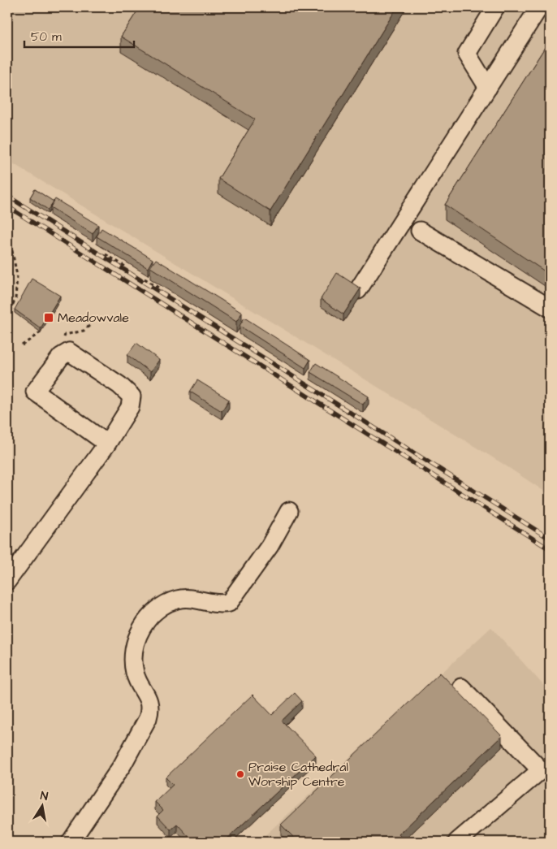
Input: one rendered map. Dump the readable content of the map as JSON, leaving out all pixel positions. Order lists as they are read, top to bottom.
{
  "places": {
    "transit": ["Meadowvale"],
    "other": ["Praise Cathedral Worship Centre"]
  },
  "scale_bar": "50 m",
  "north": "top"
}
